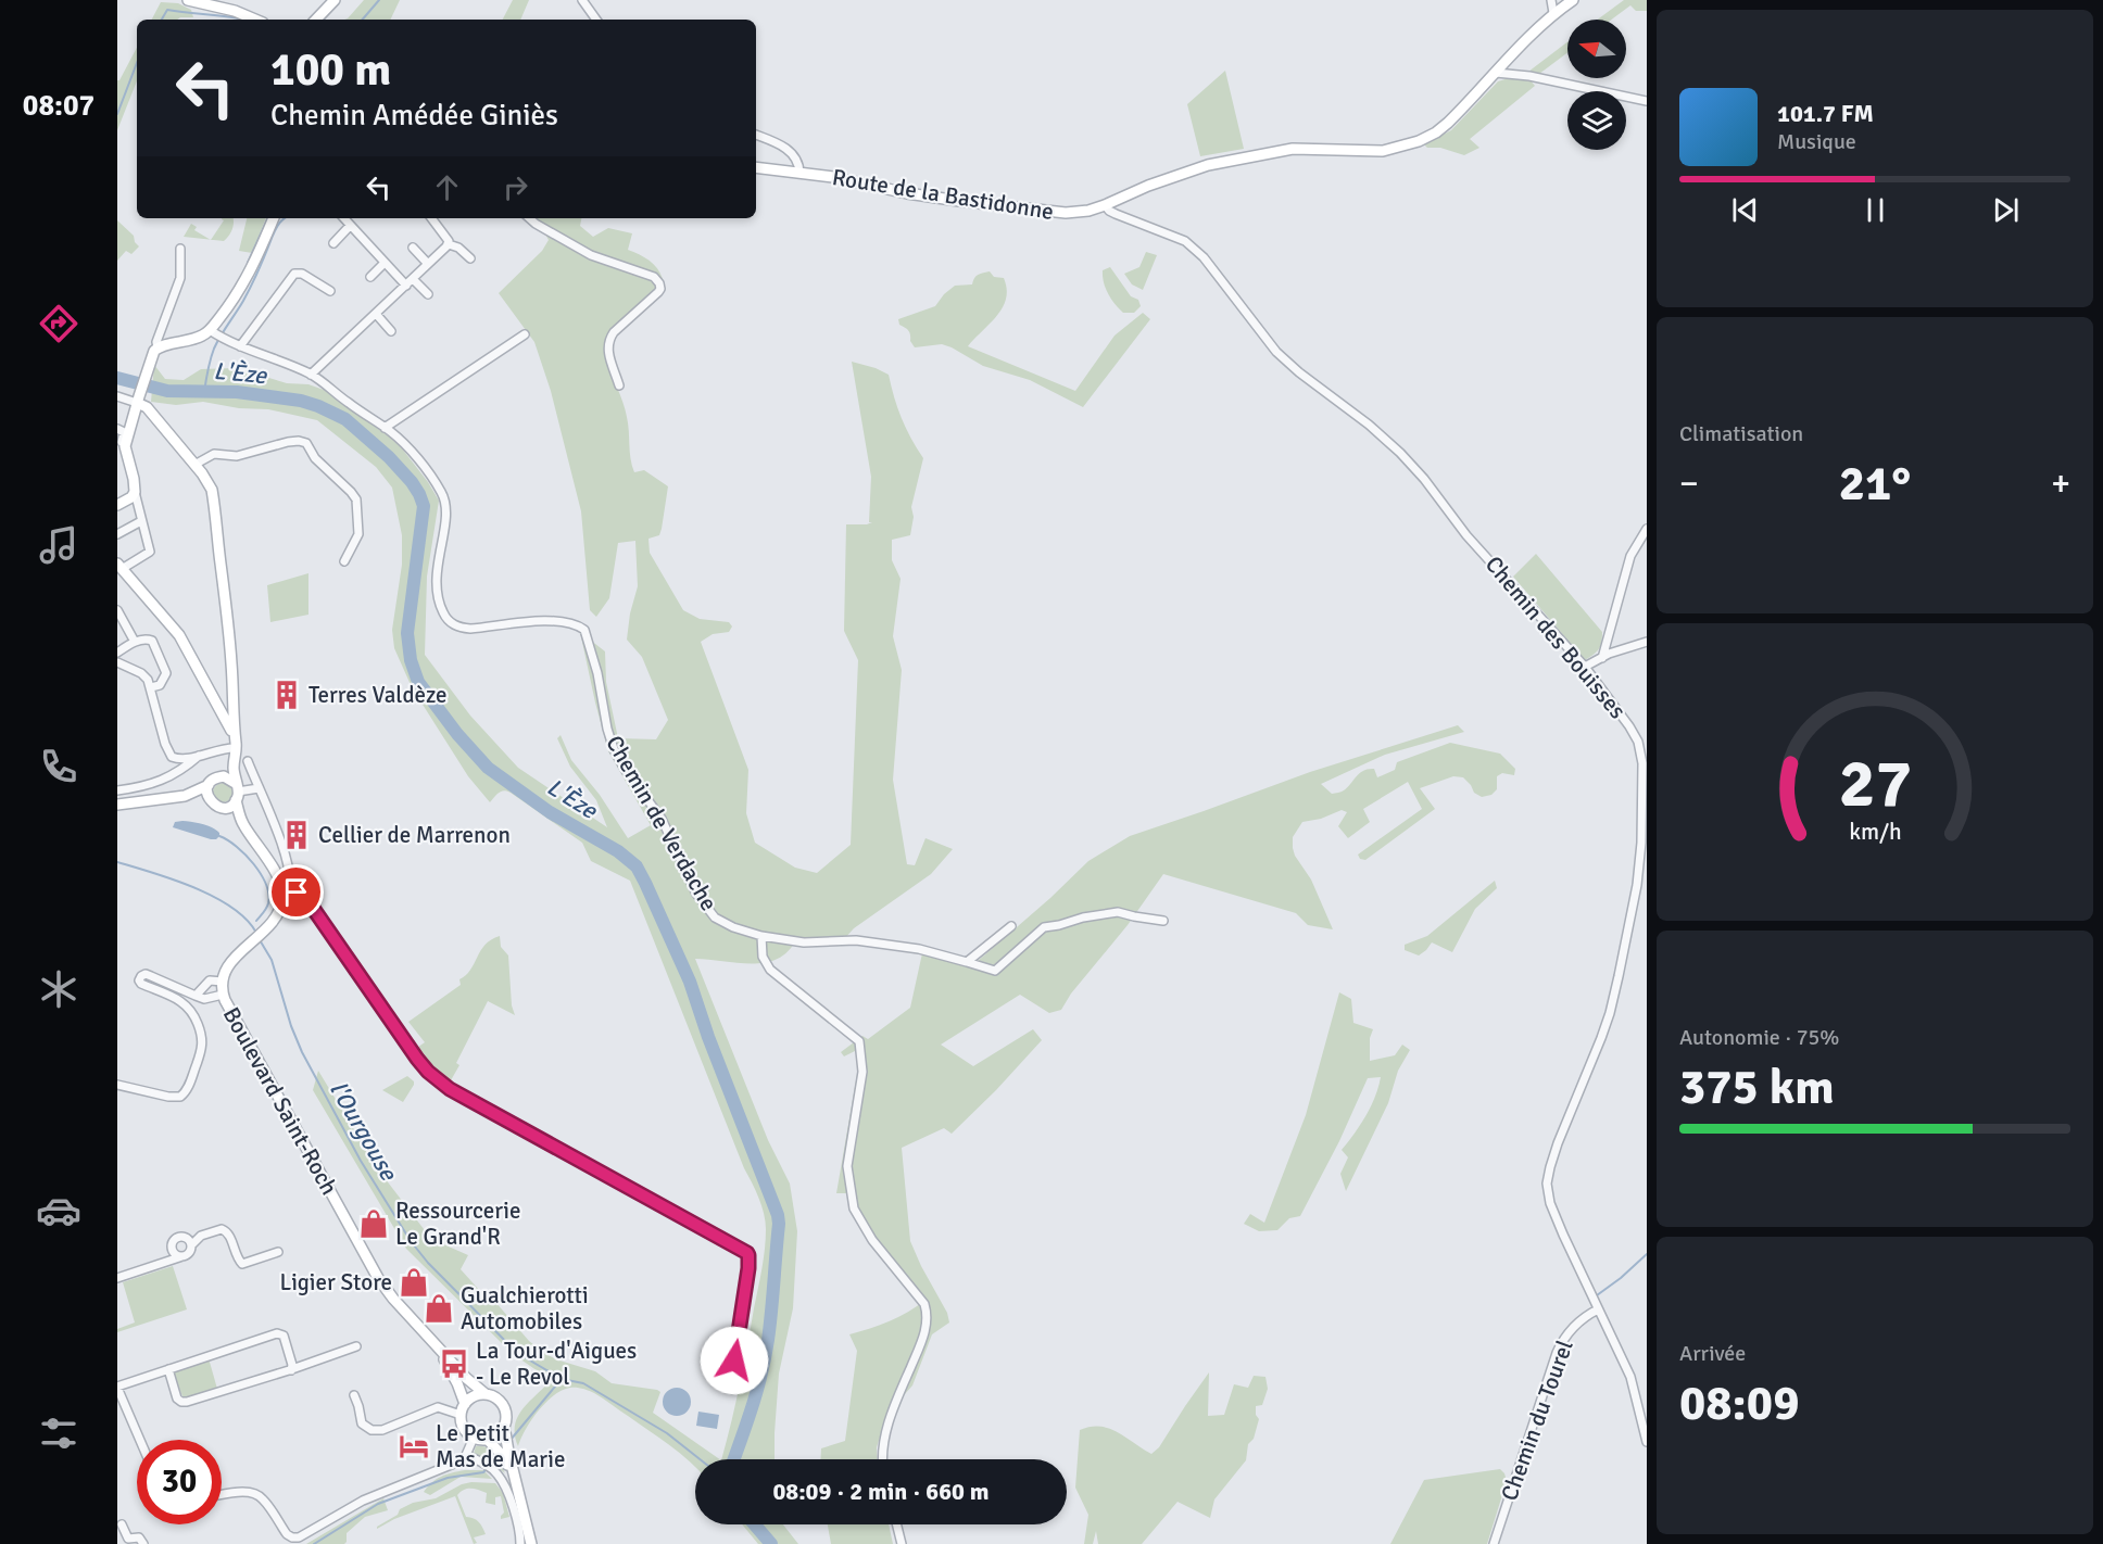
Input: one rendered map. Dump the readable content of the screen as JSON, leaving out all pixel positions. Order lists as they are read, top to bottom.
{
  "streets": {
    "street": [
      "Route de la Bastidonne",
      "Chemin des Bouisses",
      "Chemin de Verdache",
      "Boulevard Saint-Roch",
      "Chemin du Tourel"
    ]
  },
  "crossings": [
    ["Route de la Bastidonne", "Chemin des Bouisses"],
    ["Chemin des Bouisses", "Chemin du Tourel"]
  ],
  "water": ["L'Èze", "l'Ourgouse"],
  "places": {
    "building": ["Terres Valdèze", "Cellier de Marrenon"],
    "shop": ["Ressourcerie Le Grand'R", "Ligier Store", "Gualchierotti Automobiles"],
    "bus stop": ["La Tour-d'Aigues - Le Revol"],
    "hotel": ["Le Petit Mas de Marie"]
  },
  "north": "left",
  "page": {
    "tabs": "08:07",
    "turn": ["100 m", "Chemin Amédée Giniès"],
    "song": ["101.7 FM", "Musique"],
    "tile": [
      "Climatisation",
      ["Autonomie · 75%", "375 km"],
      ["Arrivée", "08:09"]
    ],
    "heat": ["−", "21°", "+"],
    "limit": "30",
    "trip": "08:09 · 2 min · 660 m",
    "gauge": ["27", "km/h"]
  }
}
